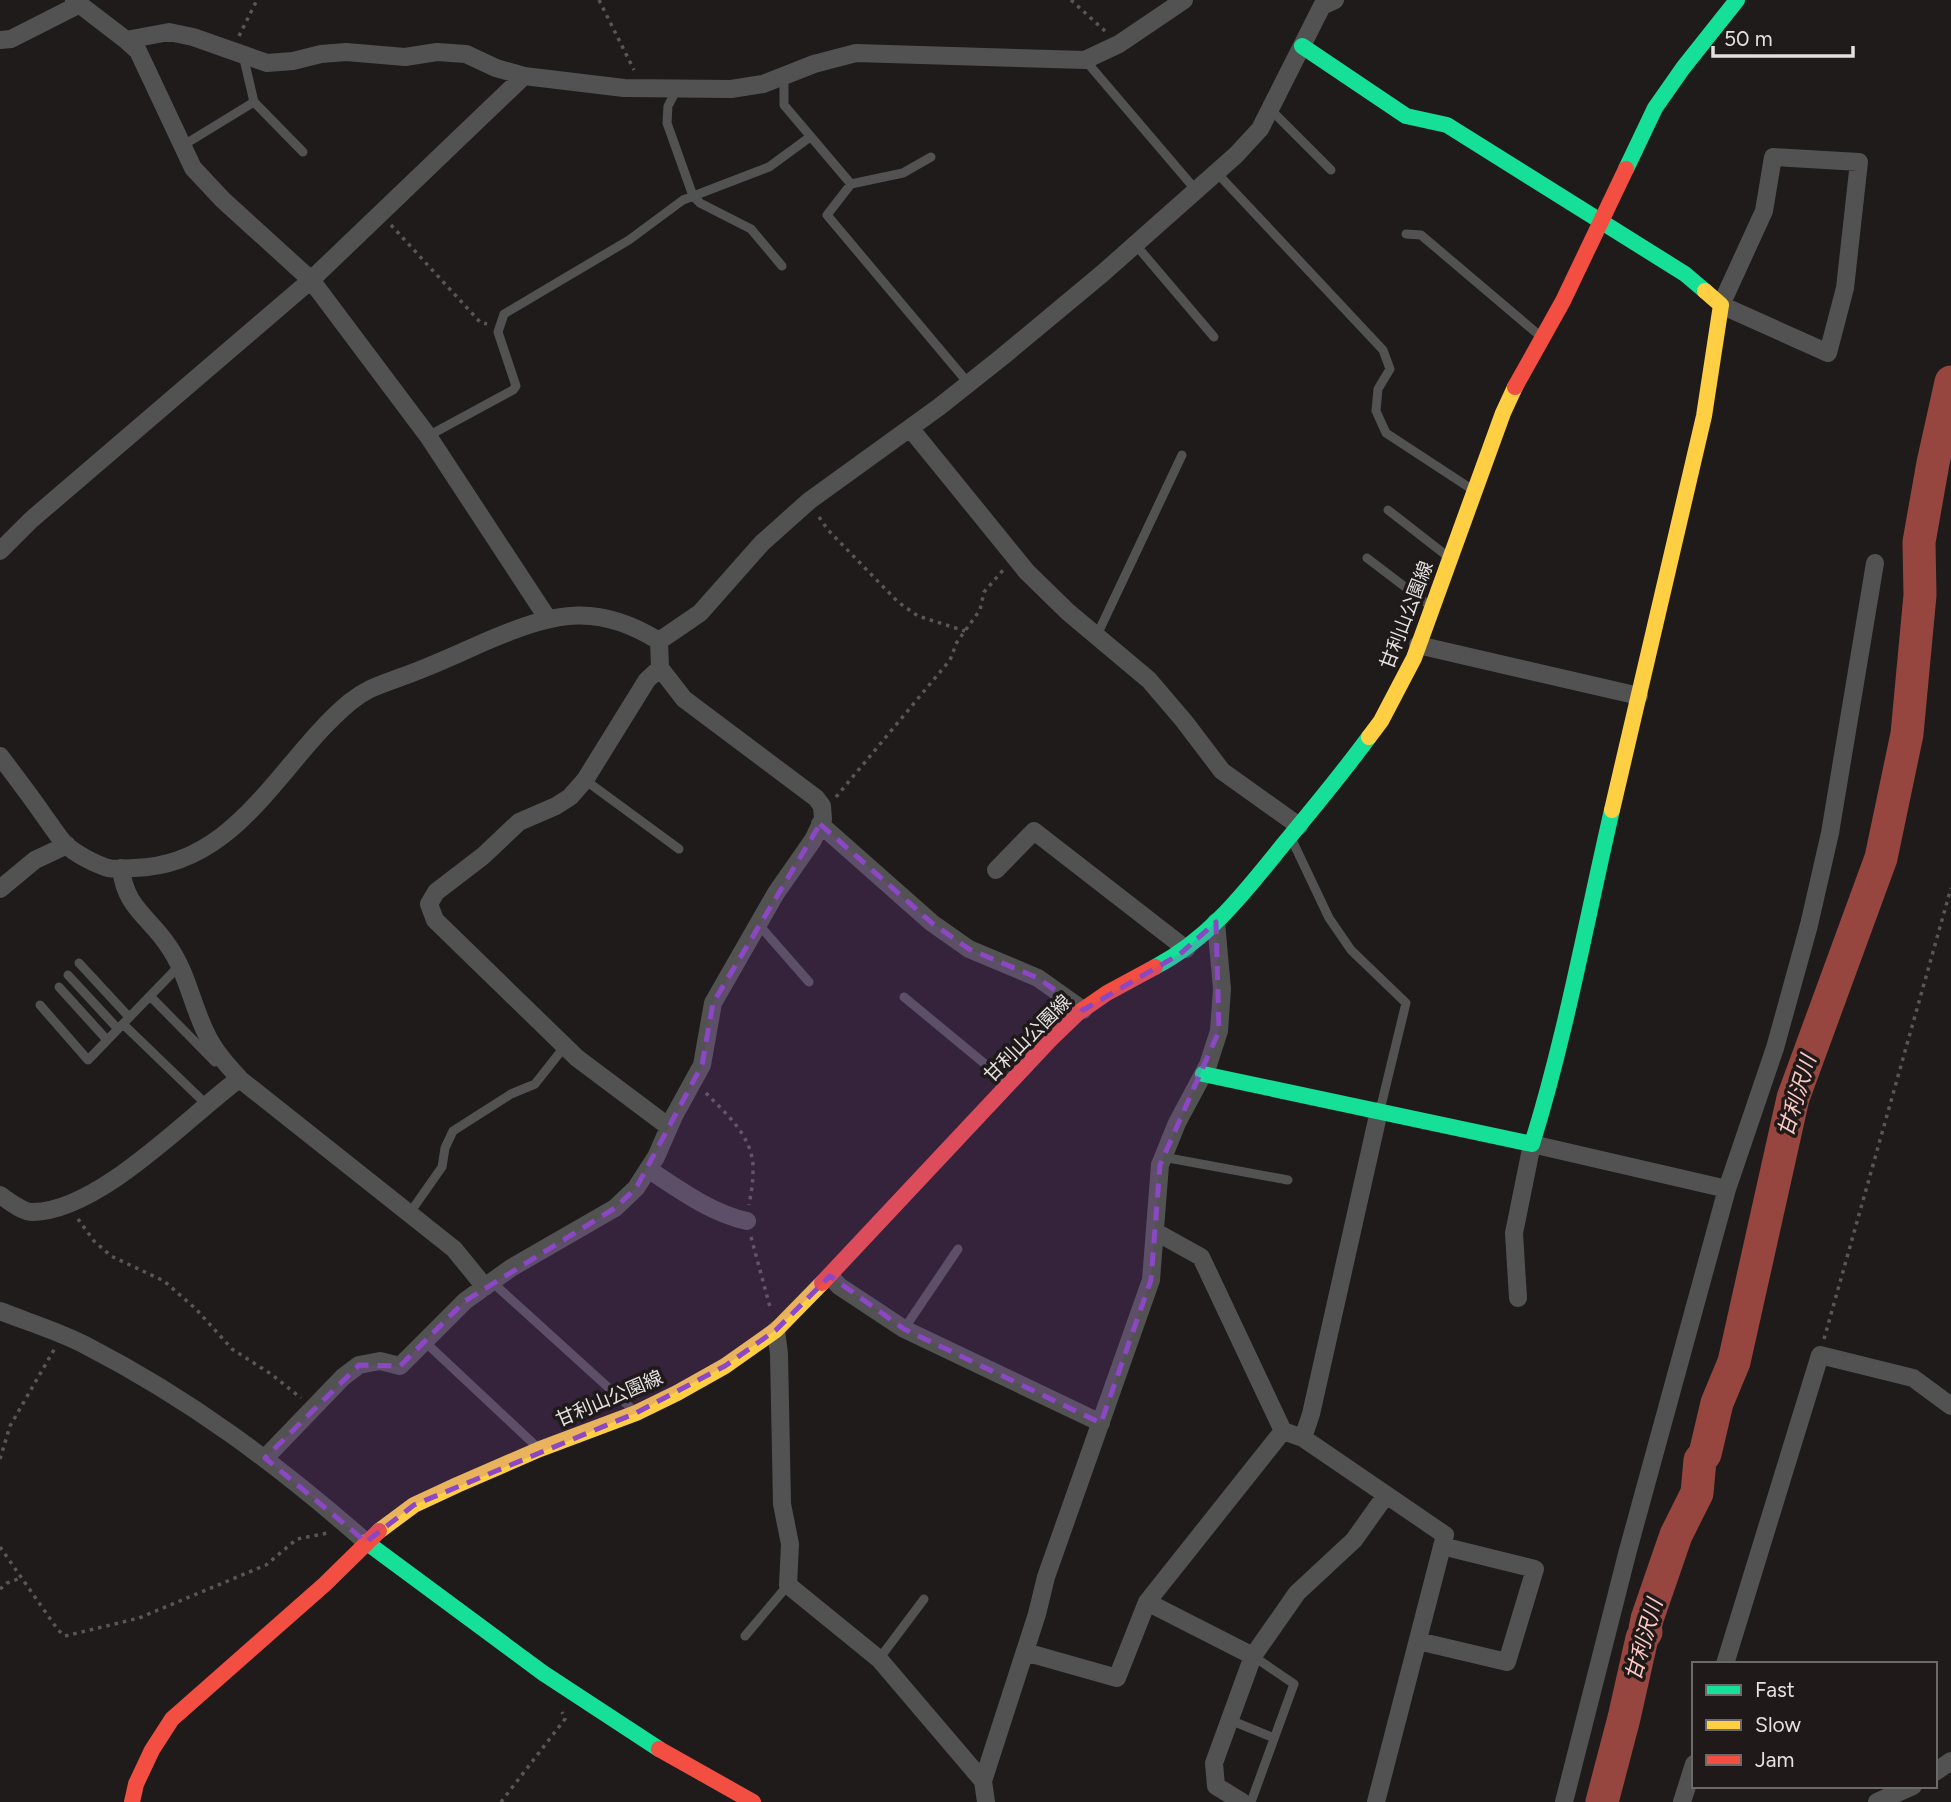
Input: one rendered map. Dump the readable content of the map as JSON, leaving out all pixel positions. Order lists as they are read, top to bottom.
{
  "streets": {
    "main road": ["甘利山公園線"]
  },
  "water": ["甘利沢川"],
  "legend": ["Fast", "Slow", "Jam"],
  "scale_bar": "50 m"
}
